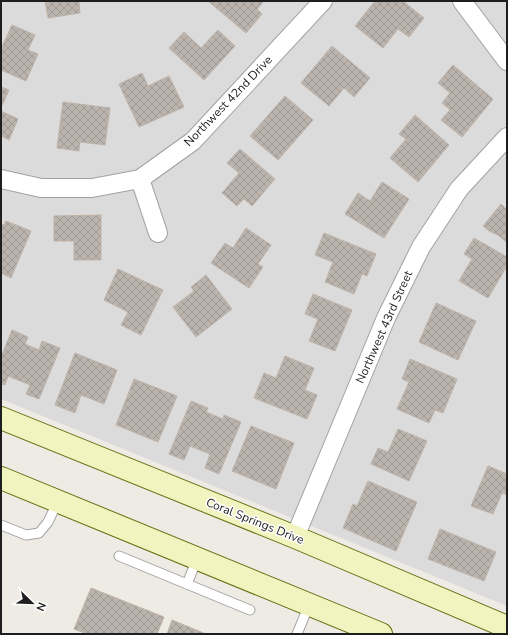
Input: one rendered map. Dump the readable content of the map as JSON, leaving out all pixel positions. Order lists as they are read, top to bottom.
{
  "streets": {
    "main road": ["Coral Springs Drive"],
    "street": ["Northwest 42nd Drive", "Northwest 43rd Street"]
  },
  "crossings": [
    ["Northwest 43rd Street", "Coral Springs Drive"]
  ],
  "north": "bottom right"
}
